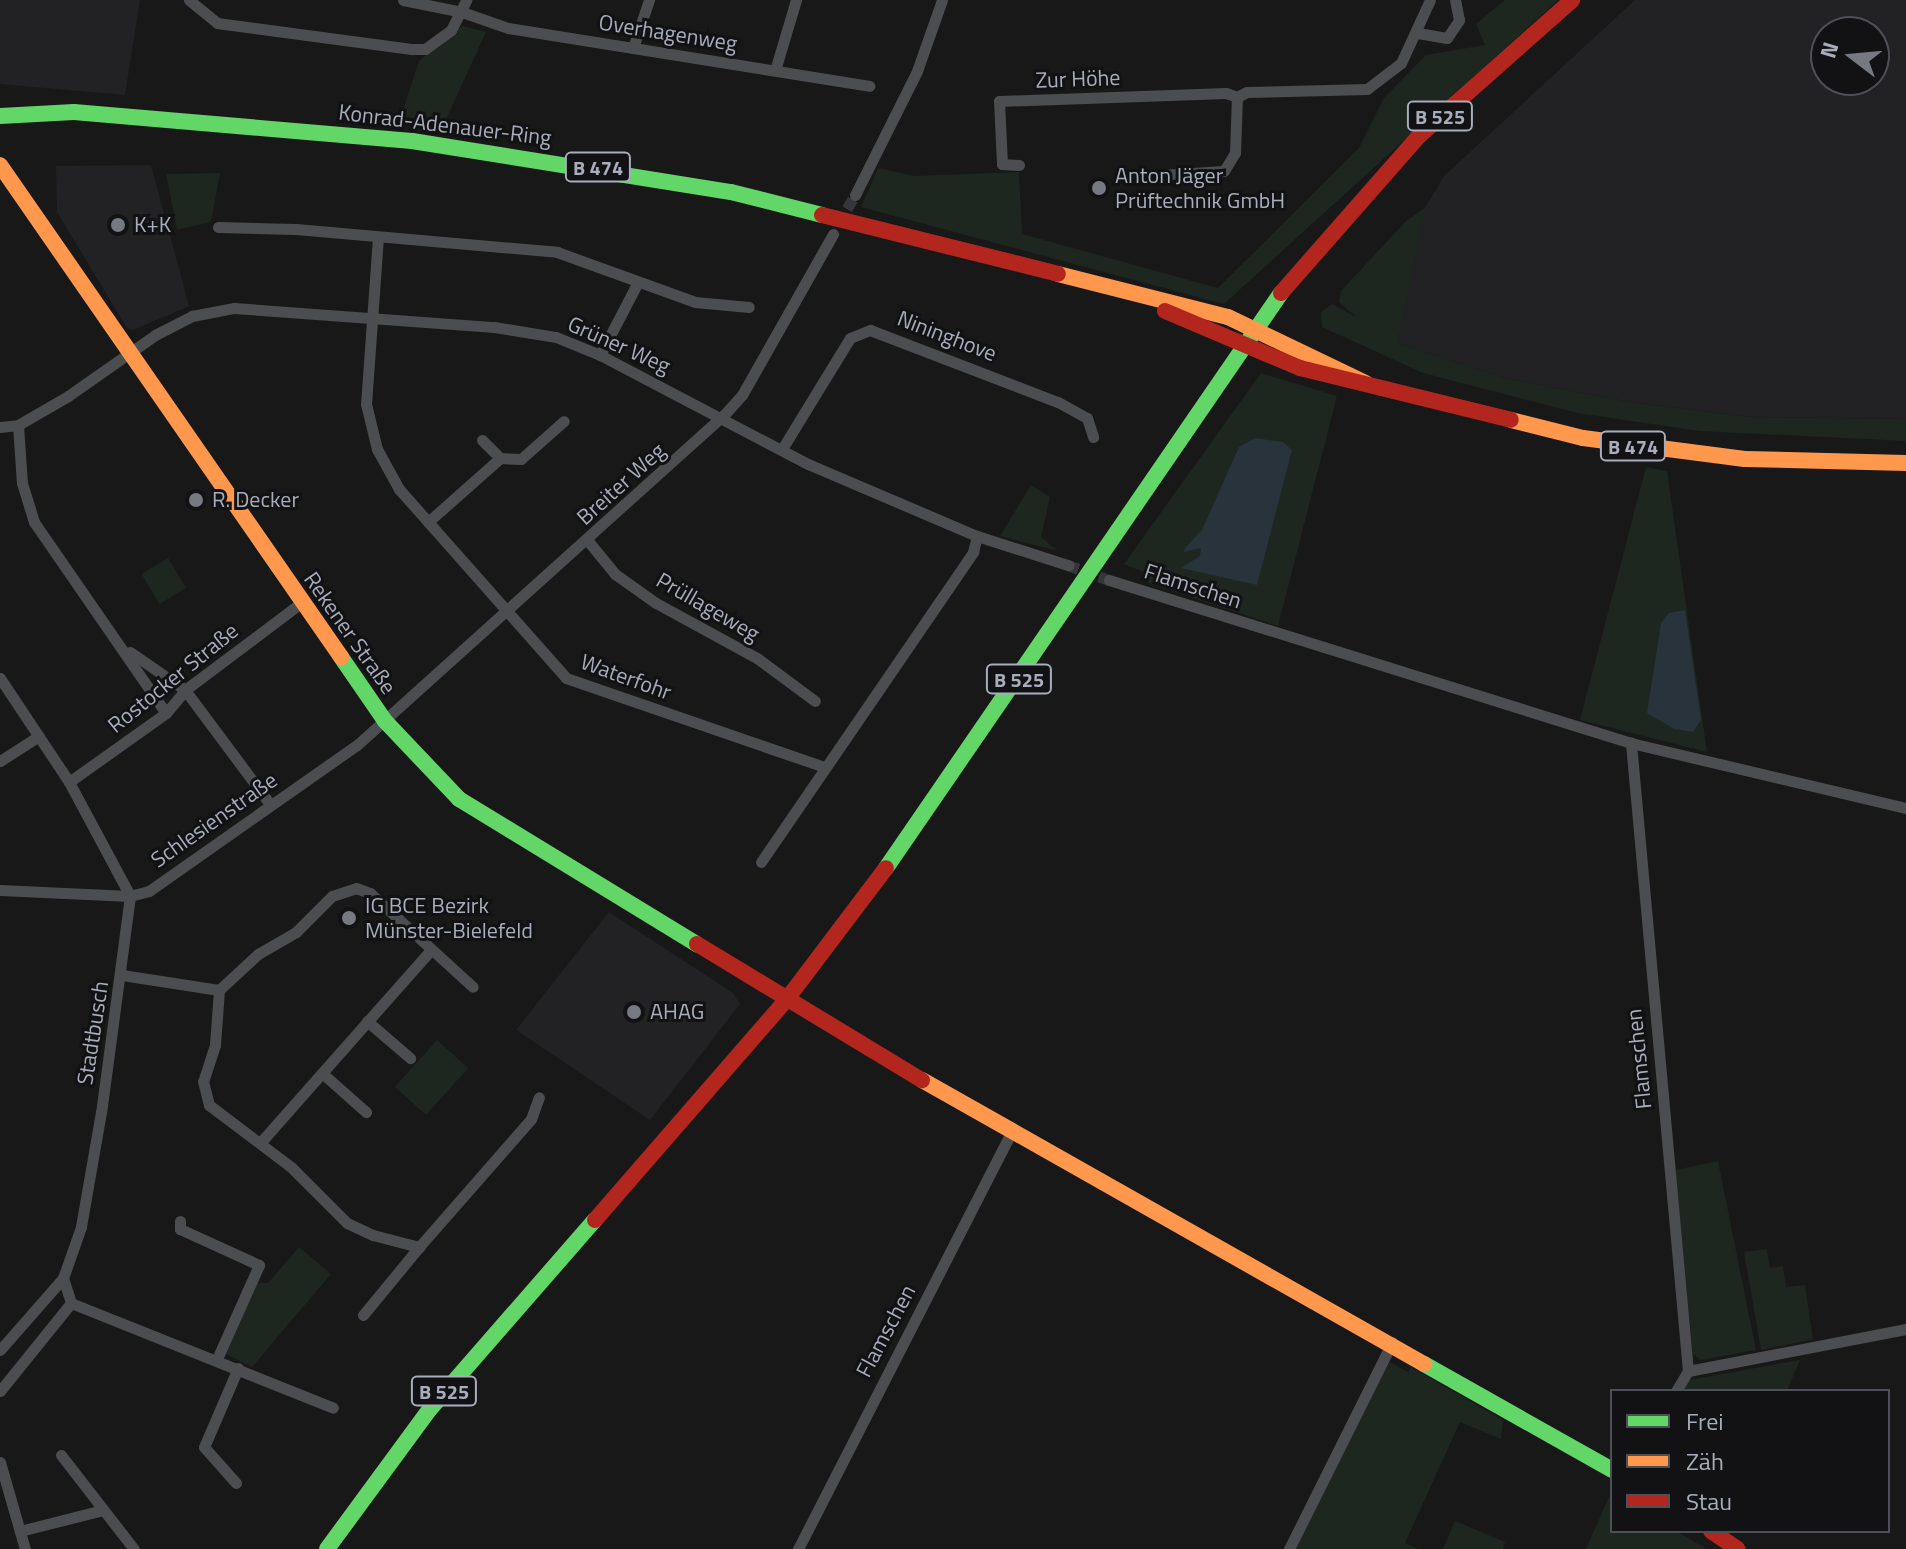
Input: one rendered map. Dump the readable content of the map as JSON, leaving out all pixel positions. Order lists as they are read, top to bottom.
{
  "streets": {
    "main road": [
      "B 525",
      "Konrad-Adenauer-Ring",
      "B 474",
      "Rekener Straße"
    ],
    "street": [
      "Overhagenweg",
      "Zur Höhe",
      "Nininghove",
      "Grüner Weg",
      "Breiter Weg",
      "Flamschen",
      "Prüllageweg",
      "Waterfohr",
      "Rostocker Straße",
      "Schlesienstraße",
      "Stadtbusch"
    ]
  },
  "crossings": [
    ["B 525", "B 474"],
    ["B 525", "Rekener Straße"],
    ["Konrad-Adenauer-Ring", "B 474"],
    ["Nininghove", "Grüner Weg"],
    ["Grüner Weg", "Breiter Weg"],
    ["Grüner Weg", "Rekener Straße"],
    ["Grüner Weg", "Waterfohr"],
    ["Breiter Weg", "Prüllageweg"],
    ["Breiter Weg", "Rekener Straße"],
    ["Breiter Weg", "Waterfohr"],
    ["Breiter Weg", "Schlesienstraße"],
    ["Flamschen", "Rekener Straße"],
    ["Rekener Straße", "Rostocker Straße"],
    ["Rekener Straße", "Schlesienstraße"],
    ["Schlesienstraße", "Stadtbusch"]
  ],
  "places": [
    "Anton Jäger Prüftechnik GmbH",
    "K+K",
    "R. Decker",
    "IG BCE Bezirk Münster-Bielefeld",
    "AHAG"
  ],
  "legend": ["Frei", "Zäh", "Stau"],
  "north": "left"
}
